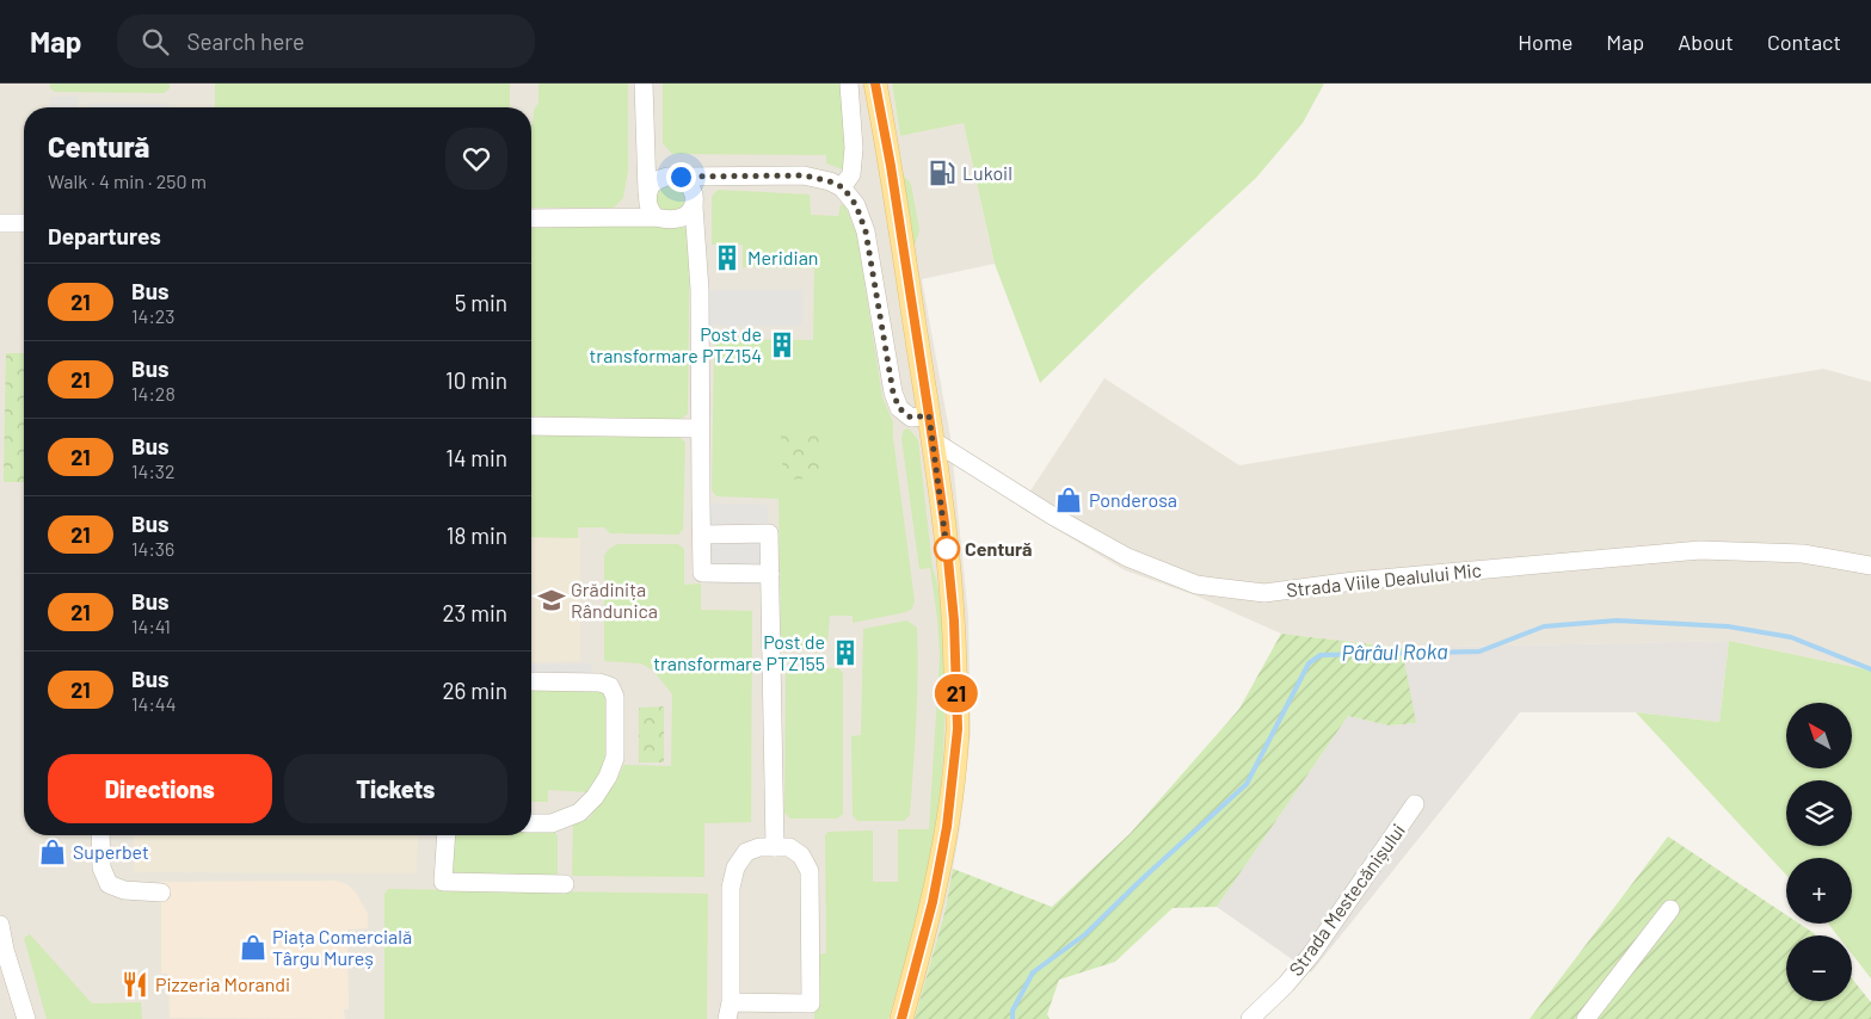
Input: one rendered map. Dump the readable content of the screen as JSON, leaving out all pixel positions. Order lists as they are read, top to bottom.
{
  "streets": {
    "street": ["Strada Viile Dealului Mic", "Strada Mestecănișului"]
  },
  "water": ["Pârâul Roka"],
  "places": {
    "fuel station": ["Lukoil"],
    "building": ["Meridian", "Post de transformare PTZ154", "Post de transformare PTZ155"],
    "shop": ["Ponderosa", "Superbet", "Piața Comercială Târgu Mureș"],
    "other": ["Centură"],
    "school or university": ["Grădinița Rândunica"],
    "restaurant": ["Pizzeria Morandi"]
  },
  "lines": ["bus line 21"],
  "north": "top left",
  "page": {
    "header": "Map",
    "search": "Search here",
    "nav": [
      "Home",
      "Map",
      "About",
      "Contact"
    ],
    "on_map": "21",
    "heading": [
      ["Centură", "Walk · 4 min · 250 m"],
      "Departures"
    ],
    "list": [
      {
        "mark": "21",
        "name": "Bus",
        "note": "14:23",
        "value": "5 min"
      },
      {
        "mark": "21",
        "name": "Bus",
        "note": "14:28",
        "value": "10 min"
      },
      {
        "mark": "21",
        "name": "Bus",
        "note": "14:32",
        "value": "14 min"
      },
      {
        "mark": "21",
        "name": "Bus",
        "note": "14:36",
        "value": "18 min"
      },
      {
        "mark": "21",
        "name": "Bus",
        "note": "14:41",
        "value": "23 min"
      },
      {
        "mark": "21",
        "name": "Bus",
        "note": "14:44",
        "value": "26 min"
      }
    ],
    "map_buttons": ["+", "−"],
    "buttons": ["Directions", "Tickets"]
  }
}
